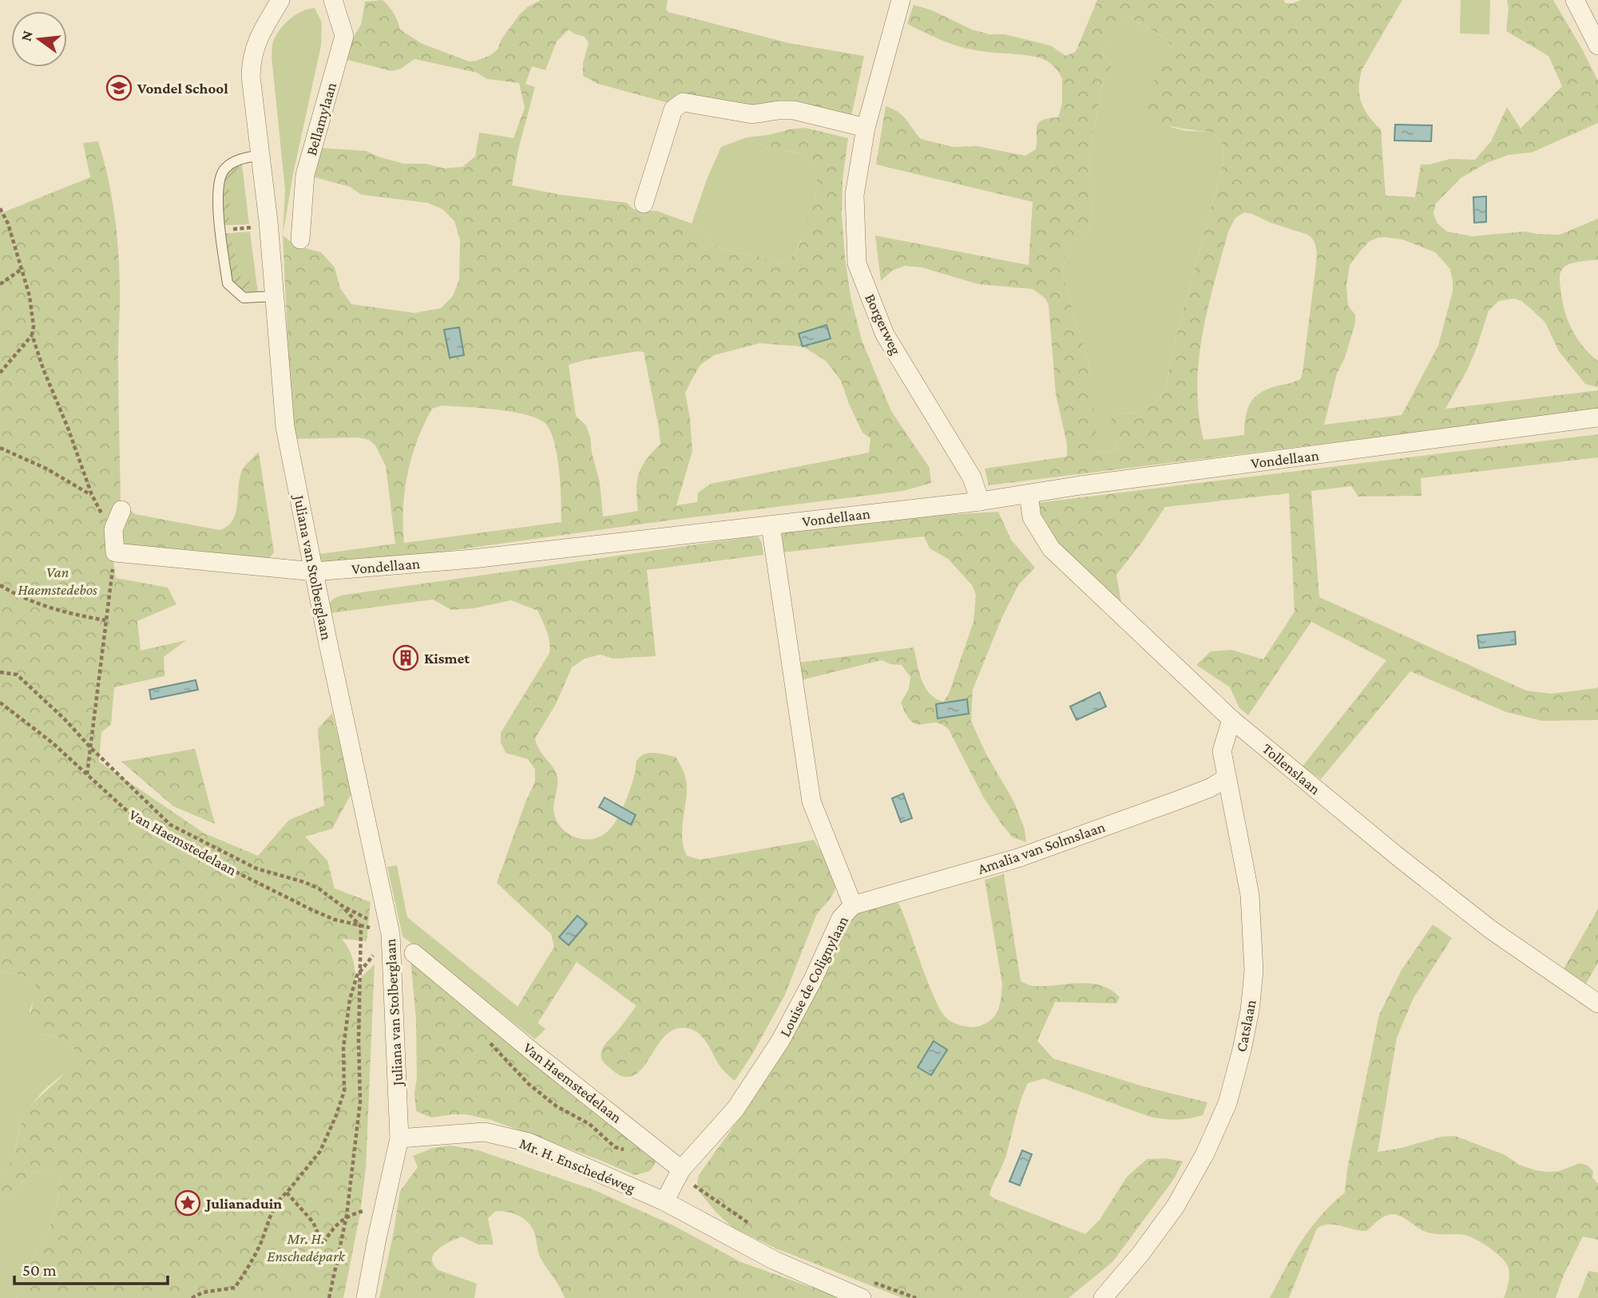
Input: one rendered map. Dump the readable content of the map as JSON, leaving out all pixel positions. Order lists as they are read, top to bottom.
{
  "streets": {
    "street": [
      "Bellamylaan",
      "Borgerweg",
      "Vondellaan",
      "Juliana van Stolberglaan",
      "Tollenslaan",
      "Van Haemstedelaan",
      "Amalia van Solmslaan",
      "Louise de Colignylaan",
      "Catslaan",
      "Mr. H. Enschedéweg"
    ]
  },
  "crossings": [
    ["Borgerweg", "Vondellaan"],
    ["Vondellaan", "Juliana van Stolberglaan"],
    ["Vondellaan", "Tollenslaan"],
    ["Vondellaan", "Louise de Colignylaan"],
    ["Juliana van Stolberglaan", "Mr. H. Enschedéweg"],
    ["Tollenslaan", "Catslaan"],
    ["Van Haemstedelaan", "Louise de Colignylaan"],
    ["Amalia van Solmslaan", "Louise de Colignylaan"],
    ["Amalia van Solmslaan", "Catslaan"],
    ["Louise de Colignylaan", "Mr. H. Enschedéweg"]
  ],
  "parks": ["Van Haemstedebos", "Mr. H. Enschedépark"],
  "places": {
    "school or university": ["Vondel School"],
    "building": ["Kismet"],
    "place": ["Julianaduin"]
  },
  "scale_bar": "50 m",
  "north": "left"
}
